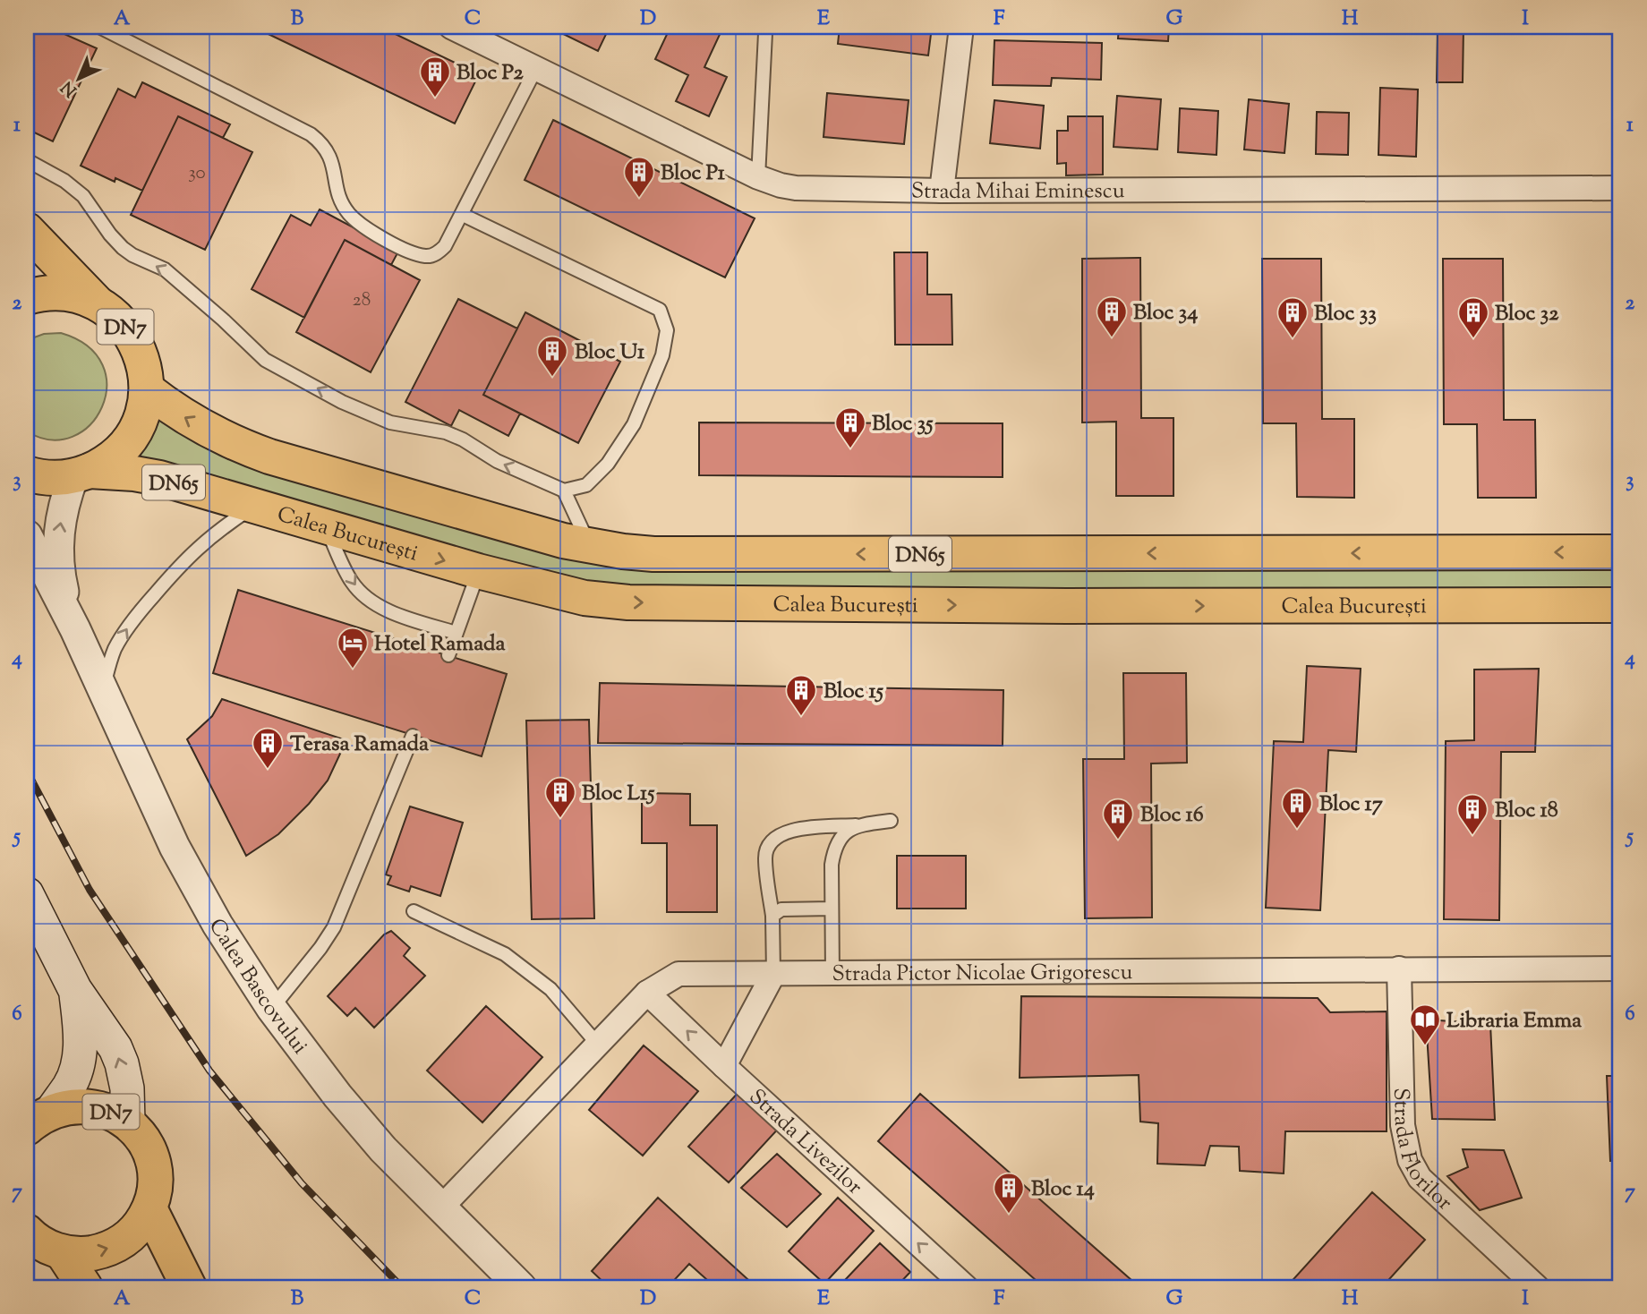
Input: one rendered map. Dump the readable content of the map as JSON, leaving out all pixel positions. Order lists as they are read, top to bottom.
{
  "streets": {
    "main road": ["DN7", "DN65", "Calea București"],
    "street": [
      "Strada Mihai Eminescu",
      "Strada Pictor Nicolae Grigorescu",
      "Calea Bascovului",
      "Strada Livezilor",
      "Strada Florilor"
    ]
  },
  "crossings": [
    ["DN7", "DN65"],
    ["DN7", "Calea București"],
    ["DN7", "Calea Bascovului"],
    ["Calea București", "Calea Bascovului"],
    ["Strada Pictor Nicolae Grigorescu", "Calea Bascovului"],
    ["Strada Pictor Nicolae Grigorescu", "Strada Livezilor"],
    ["Strada Pictor Nicolae Grigorescu", "Strada Florilor"]
  ],
  "one_way": ["Strada Livezilor"],
  "places": {
    "building": [
      "Bloc P2",
      "Bloc P1",
      "Bloc 34",
      "Bloc 33",
      "Bloc 32",
      "Bloc U1",
      "Bloc 35",
      "Bloc 15",
      "Terasa Ramada",
      "Bloc L15",
      "Bloc 17",
      "Bloc 18",
      "Bloc 16",
      "Bloc 14"
    ],
    "hotel": ["Hotel Ramada"],
    "library": ["Libraria Emma"]
  },
  "house_numbers": ["30", "28"],
  "north": "bottom left",
  "grid": {
    "columns": [
      "A",
      "B",
      "C",
      "D",
      "E",
      "F",
      "G",
      "H",
      "I"
    ],
    "rows": [
      "1",
      "2",
      "3",
      "4",
      "5",
      "6",
      "7"
    ]
  }
}
